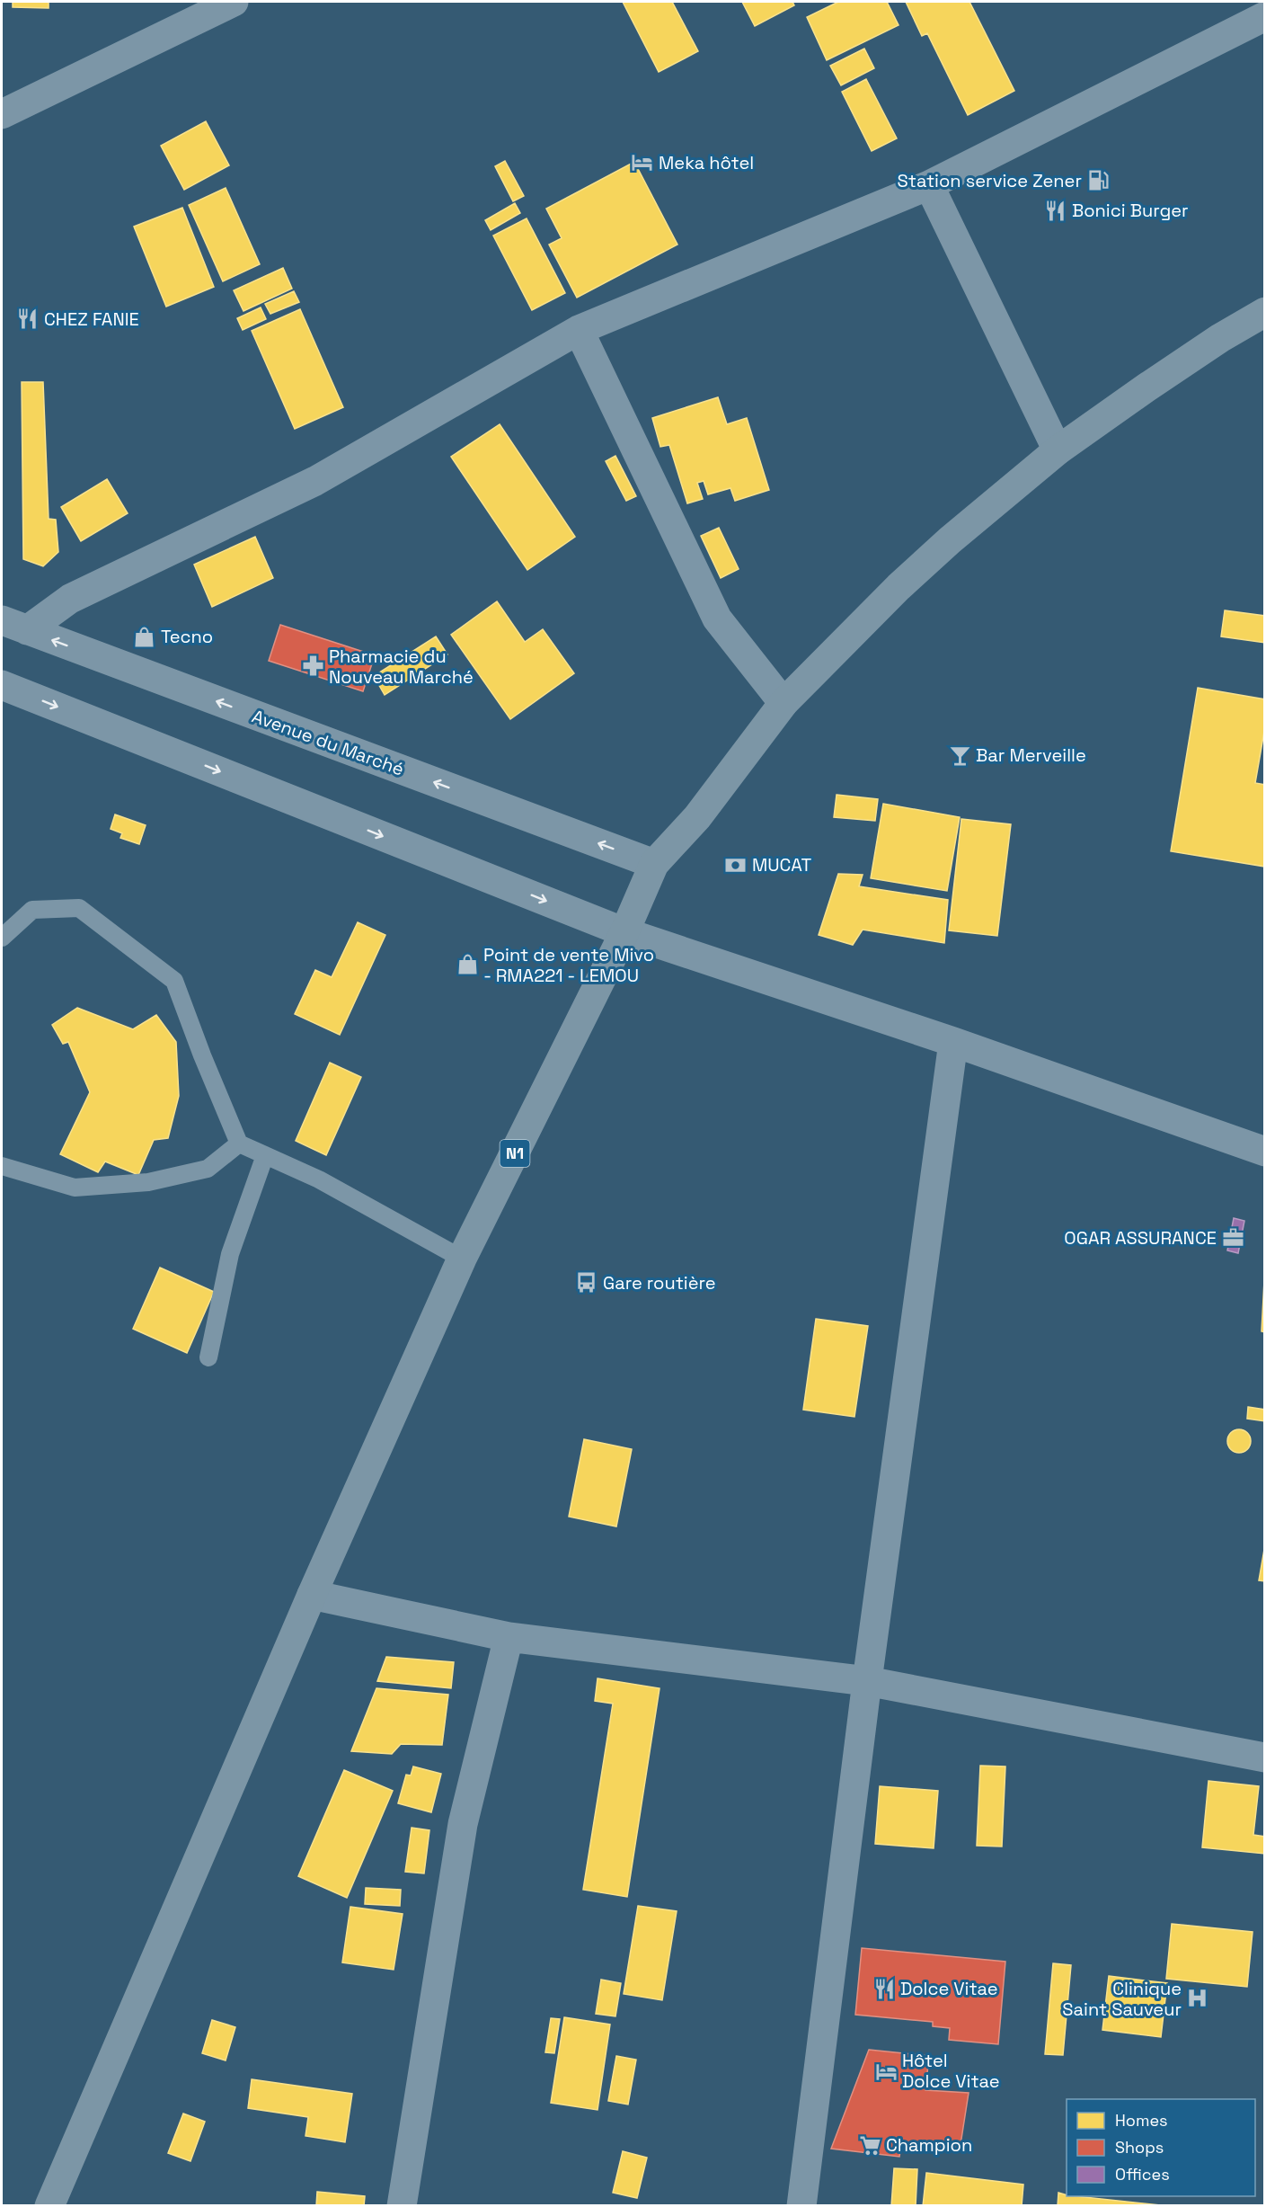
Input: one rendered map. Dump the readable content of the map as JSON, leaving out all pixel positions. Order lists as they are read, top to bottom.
{
  "streets": {
    "highway": ["N1"],
    "street": ["Avenue du Marché"]
  },
  "crossings": [
    ["Avenue du Marché", "N1"]
  ],
  "places": {
    "hotel": ["Meka hôtel", "Hôtel Dolce Vitae"],
    "fuel station": ["Station service Zener"],
    "restaurant": ["Bonici Burger", "CHEZ FANIE", "Dolce Vitae"],
    "shop": ["Tecno", "Point de vente Mivo - RMA221 - LEMOU"],
    "pharmacy": ["Pharmacie du Nouveau Marché"],
    "bar": ["Bar Merveille"],
    "bank": ["MUCAT"],
    "office": ["OGAR ASSURANCE"],
    "bus stop": ["Gare routière"],
    "hospital": ["Clinique Saint Sauveur"],
    "supermarket": ["Champion"]
  },
  "legend": ["Homes", "Shops", "Offices"]
}
